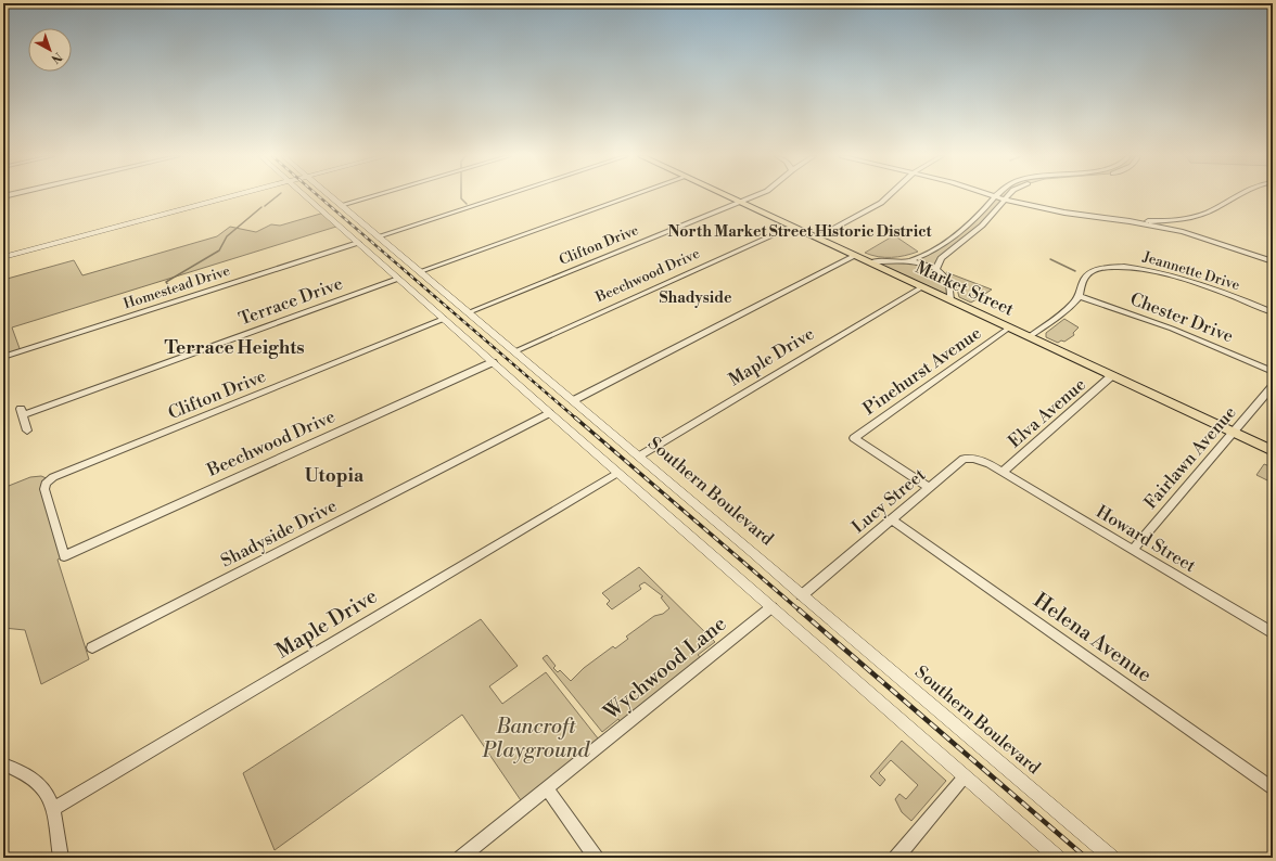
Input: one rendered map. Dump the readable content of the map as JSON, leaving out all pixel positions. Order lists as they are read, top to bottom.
{
  "streets": {
    "main road": ["Market Street"],
    "street": [
      "Clifton Drive",
      "Jeannette Drive",
      "Beechwood Drive",
      "Homestead Drive",
      "Terrace Drive",
      "Chester Drive",
      "Maple Drive",
      "Pinehurst Avenue",
      "Elva Avenue",
      "Fairlawn Avenue",
      "Southern Boulevard",
      "Lucy Street",
      "Shadyside Drive",
      "Howard Street",
      "Helena Avenue",
      "Wychwood Lane"
    ]
  },
  "crossings": [
    ["Clifton Drive", "Beechwood Drive"],
    ["Clifton Drive", "Market Street"],
    ["Clifton Drive", "Southern Boulevard"],
    ["Jeannette Drive", "Market Street"],
    ["Jeannette Drive", "Chester Drive"],
    ["Beechwood Drive", "Market Street"],
    ["Beechwood Drive", "Southern Boulevard"],
    ["Market Street", "Maple Drive"],
    ["Market Street", "Pinehurst Avenue"],
    ["Market Street", "Elva Avenue"],
    ["Market Street", "Fairlawn Avenue"],
    ["Maple Drive", "Southern Boulevard"],
    ["Pinehurst Avenue", "Lucy Street"],
    ["Elva Avenue", "Lucy Street"],
    ["Elva Avenue", "Howard Street"],
    ["Fairlawn Avenue", "Howard Street"],
    ["Southern Boulevard", "Lucy Street"],
    ["Lucy Street", "Howard Street"],
    ["Lucy Street", "Helena Avenue"]
  ],
  "districts": [
    "North Market Street Historic District",
    "Shadyside",
    "Terrace Heights",
    "Utopia"
  ],
  "parks": ["Bancroft Playground"],
  "north": "bottom right"
}
